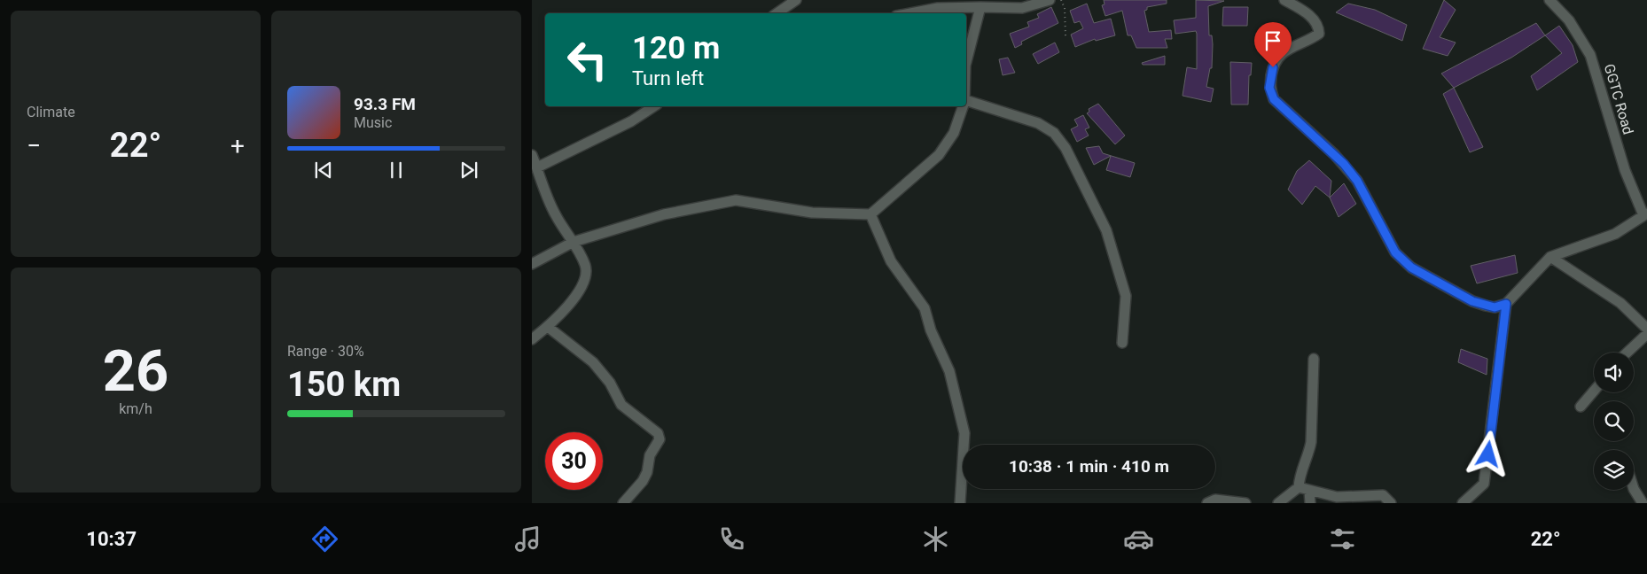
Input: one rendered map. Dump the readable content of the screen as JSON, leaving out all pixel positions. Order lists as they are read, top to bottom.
{
  "streets": {
    "street": ["GGTC Road"]
  },
  "page": {
    "tile": [
      "Climate",
      ["26", "km/h"],
      ["Range · 30%", "150 km"]
    ],
    "turn": ["120 m", "Turn left"],
    "song": ["93.3 FM", "Music"],
    "heat": ["−", "22°", "+"],
    "limit": "30",
    "trip": "10:38 · 1 min · 410 m",
    "tabs": ["10:37", "22°"]
  }
}
